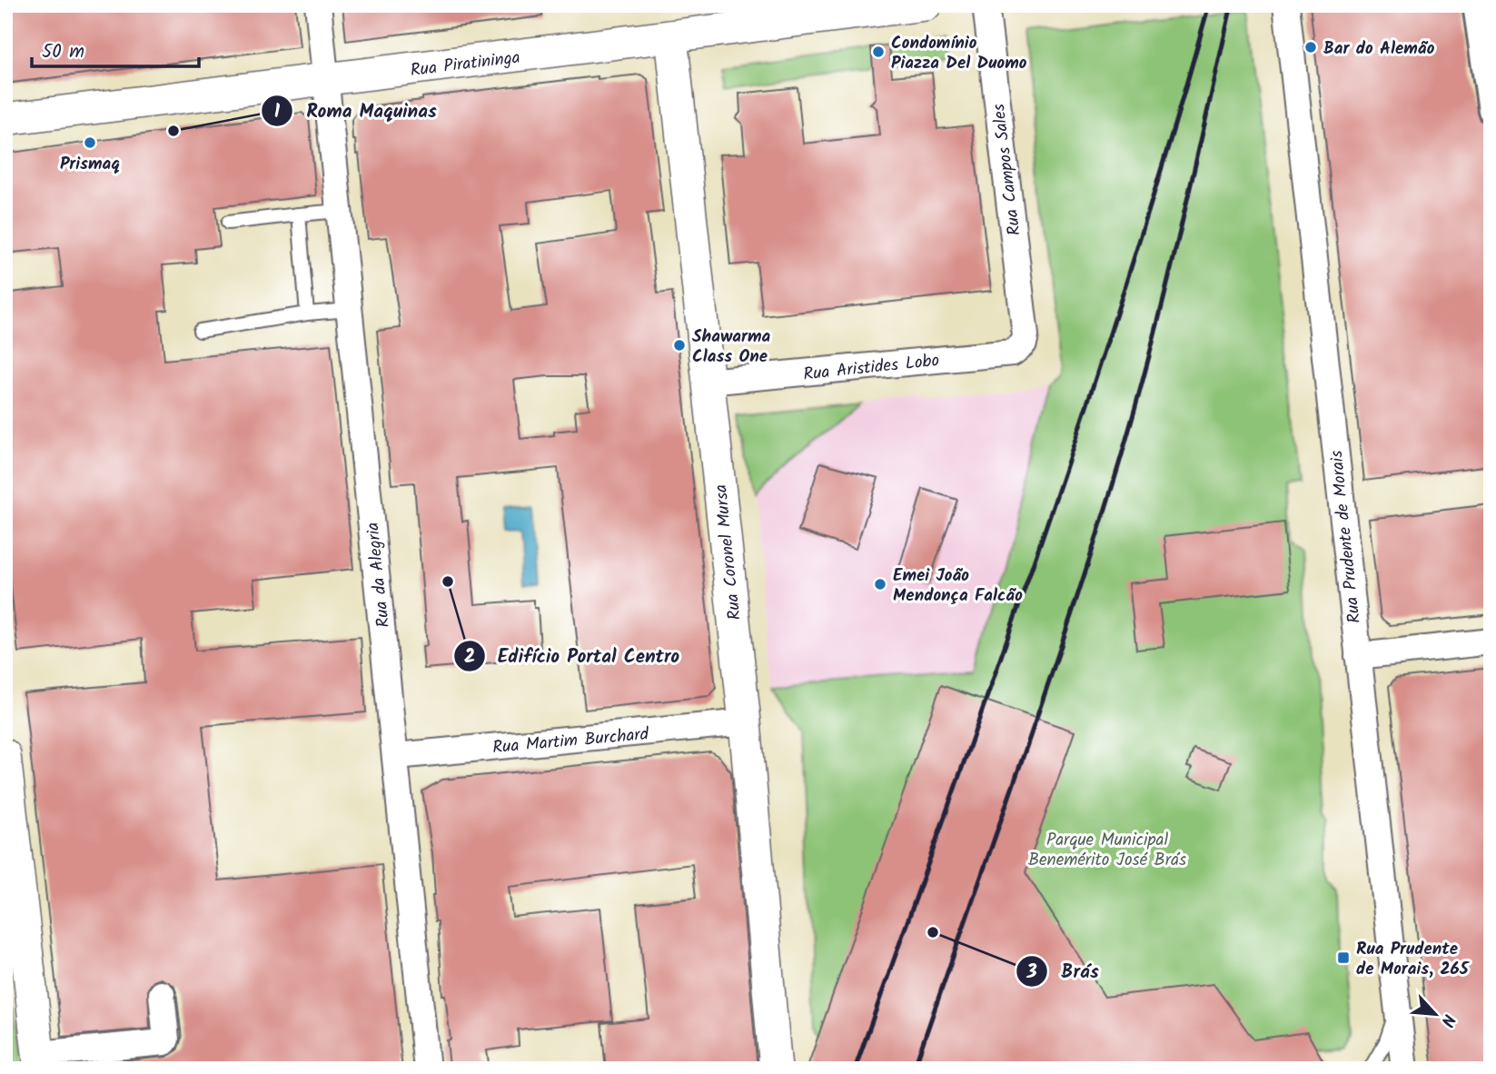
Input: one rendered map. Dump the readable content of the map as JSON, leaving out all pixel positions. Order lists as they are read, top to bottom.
{
  "streets": {
    "street": [
      "Rua Piratininga",
      "Rua Campos Sales",
      "Rua Aristides Lobo",
      "Rua Prudente de Morais",
      "Rua Coronel Mursa",
      "Rua da Alegria",
      "Rua Martim Burchard"
    ]
  },
  "crossings": [
    ["Rua Piratininga", "Rua Coronel Mursa"],
    ["Rua Piratininga", "Rua da Alegria"],
    ["Rua Campos Sales", "Rua Aristides Lobo"],
    ["Rua Aristides Lobo", "Rua Coronel Mursa"],
    ["Rua Coronel Mursa", "Rua Martim Burchard"],
    ["Rua da Alegria", "Rua Martim Burchard"]
  ],
  "parks": ["Parque Municipal Benemérito José Brás"],
  "places": {
    "other": [
      "Bar do Alemão",
      "Condomínio Piazza Del Duomo",
      "Roma Maquinas",
      "Prismaq",
      "Shawarma Class One",
      "Edifício Portal Centro",
      "Emei João Mendonça Falcão",
      "Brás"
    ],
    "transit": ["Rua Prudente de Morais, 265"]
  },
  "scale_bar": "50 m",
  "north": "bottom right"
}
